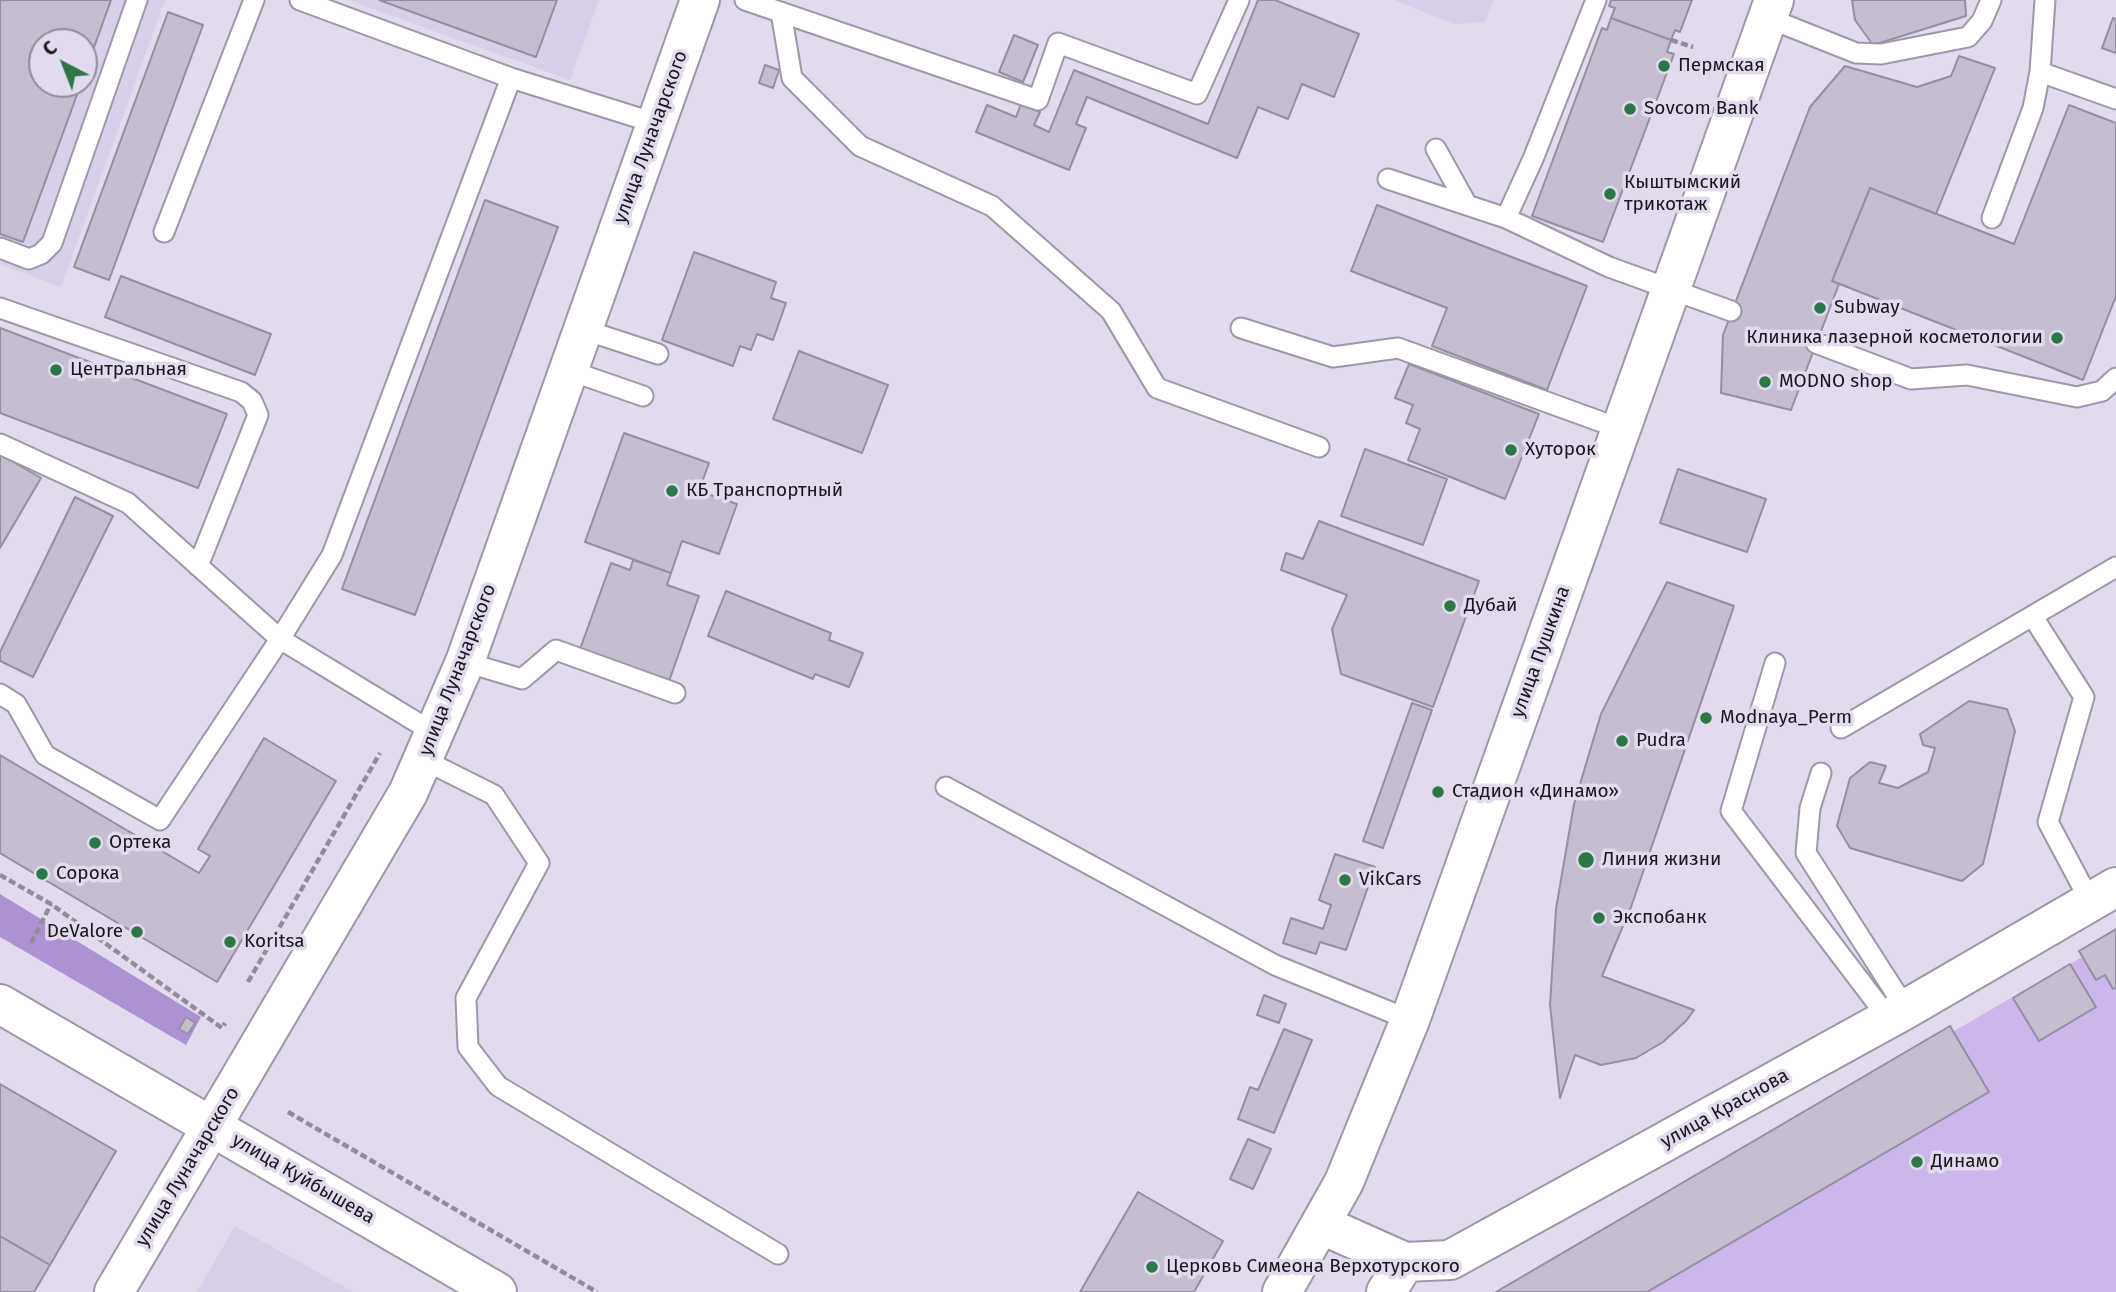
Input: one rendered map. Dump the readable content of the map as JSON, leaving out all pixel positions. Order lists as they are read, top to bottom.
{
  "streets": {
    "main road": [
      "улица Луначарского",
      "улица Пушкина",
      "улица Краснова",
      "улица Куйбышева"
    ]
  },
  "crossings": [
    ["улица Луначарского", "улица Куйбышева"],
    ["улица Пушкина", "улица Краснова"]
  ],
  "places": [
    "Пермская",
    "Sovcom Bank",
    "Кыштымский трикотаж",
    "Subway",
    "Клиника лазерной косметологии",
    "Центральная",
    "MODNO shop",
    "Хуторок",
    "КБ Транспортный",
    "Дубай",
    "Modnaya_Perm",
    "Pudra",
    "Стадион «Динамо»",
    "Ортека",
    "Линия жизни",
    "Сорока",
    "VikCars",
    "Экспобанк",
    "DeValore",
    "Koritsa",
    "Динамо",
    "Церковь Симеона Верхотурского"
  ],
  "north": "top left"
}
